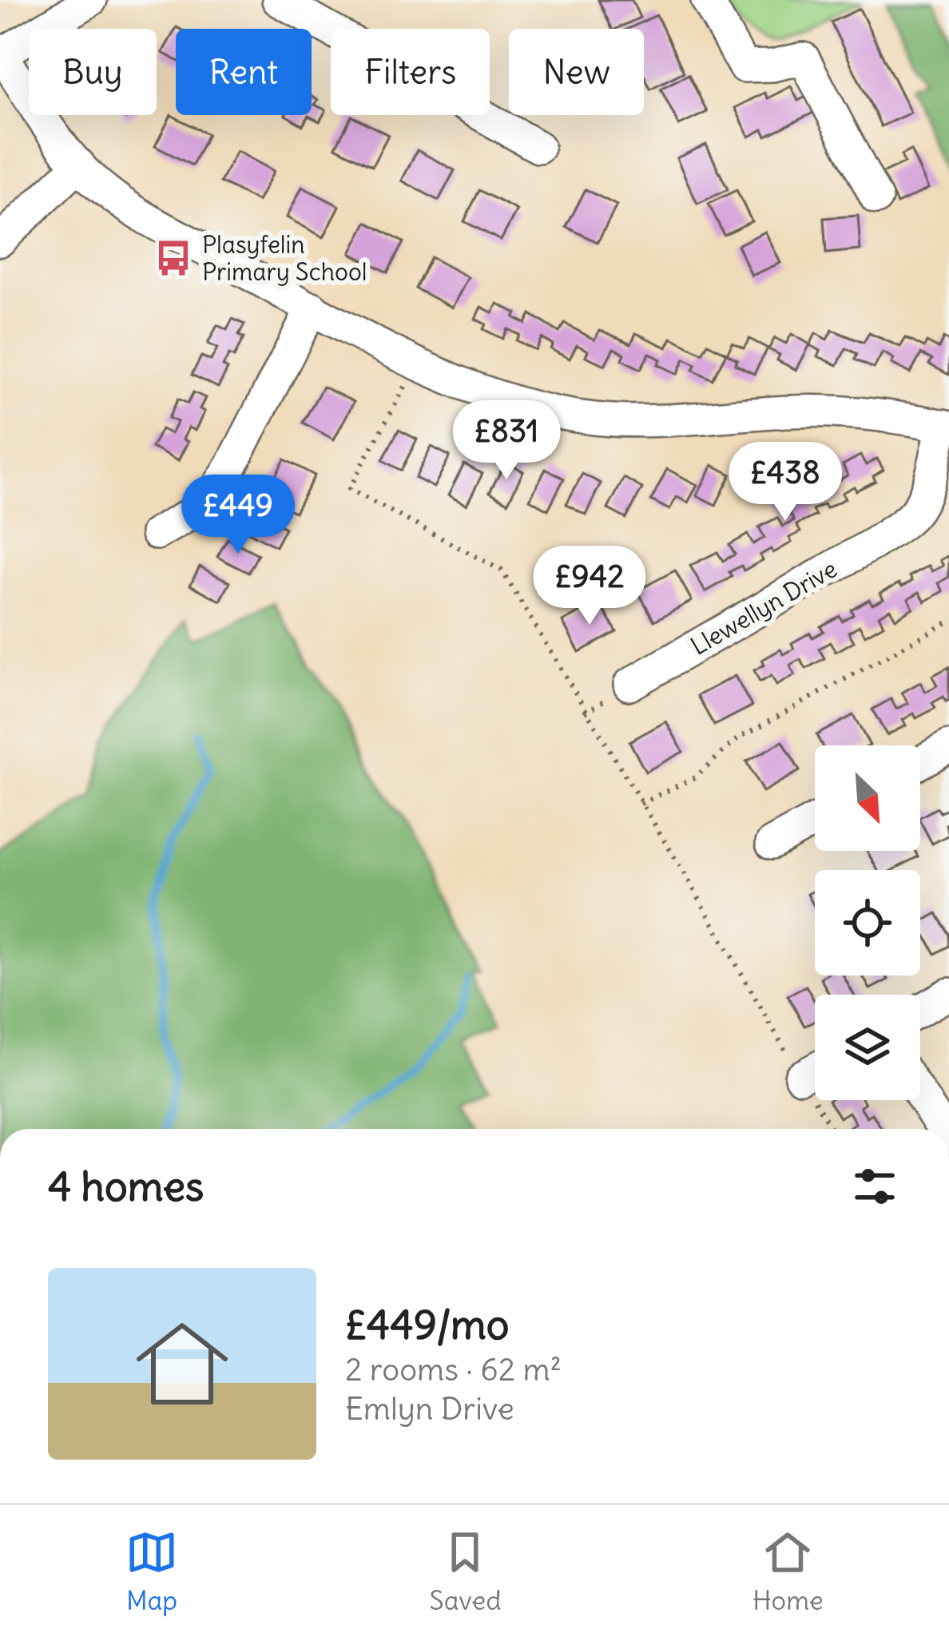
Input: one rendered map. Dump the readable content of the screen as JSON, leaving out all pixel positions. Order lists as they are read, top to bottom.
{
  "streets": {
    "street": ["Llewellyn Drive"]
  },
  "places": {
    "bus stop": ["Plasyfelin Primary School"]
  },
  "north": "bottom right",
  "page": {
    "chip": [
      "Buy",
      "Rent",
      "Filters",
      "New"
    ],
    "price": [
      "£831",
      "£438",
      "£449",
      "£942"
    ],
    "heading": "4 homes",
    "list": [
      {
        "name": "£449/mo",
        "note": "2 rooms · 62 m² · Emlyn Drive"
      }
    ],
    "tabs": ["Map", "Saved", "Home"]
  }
}
